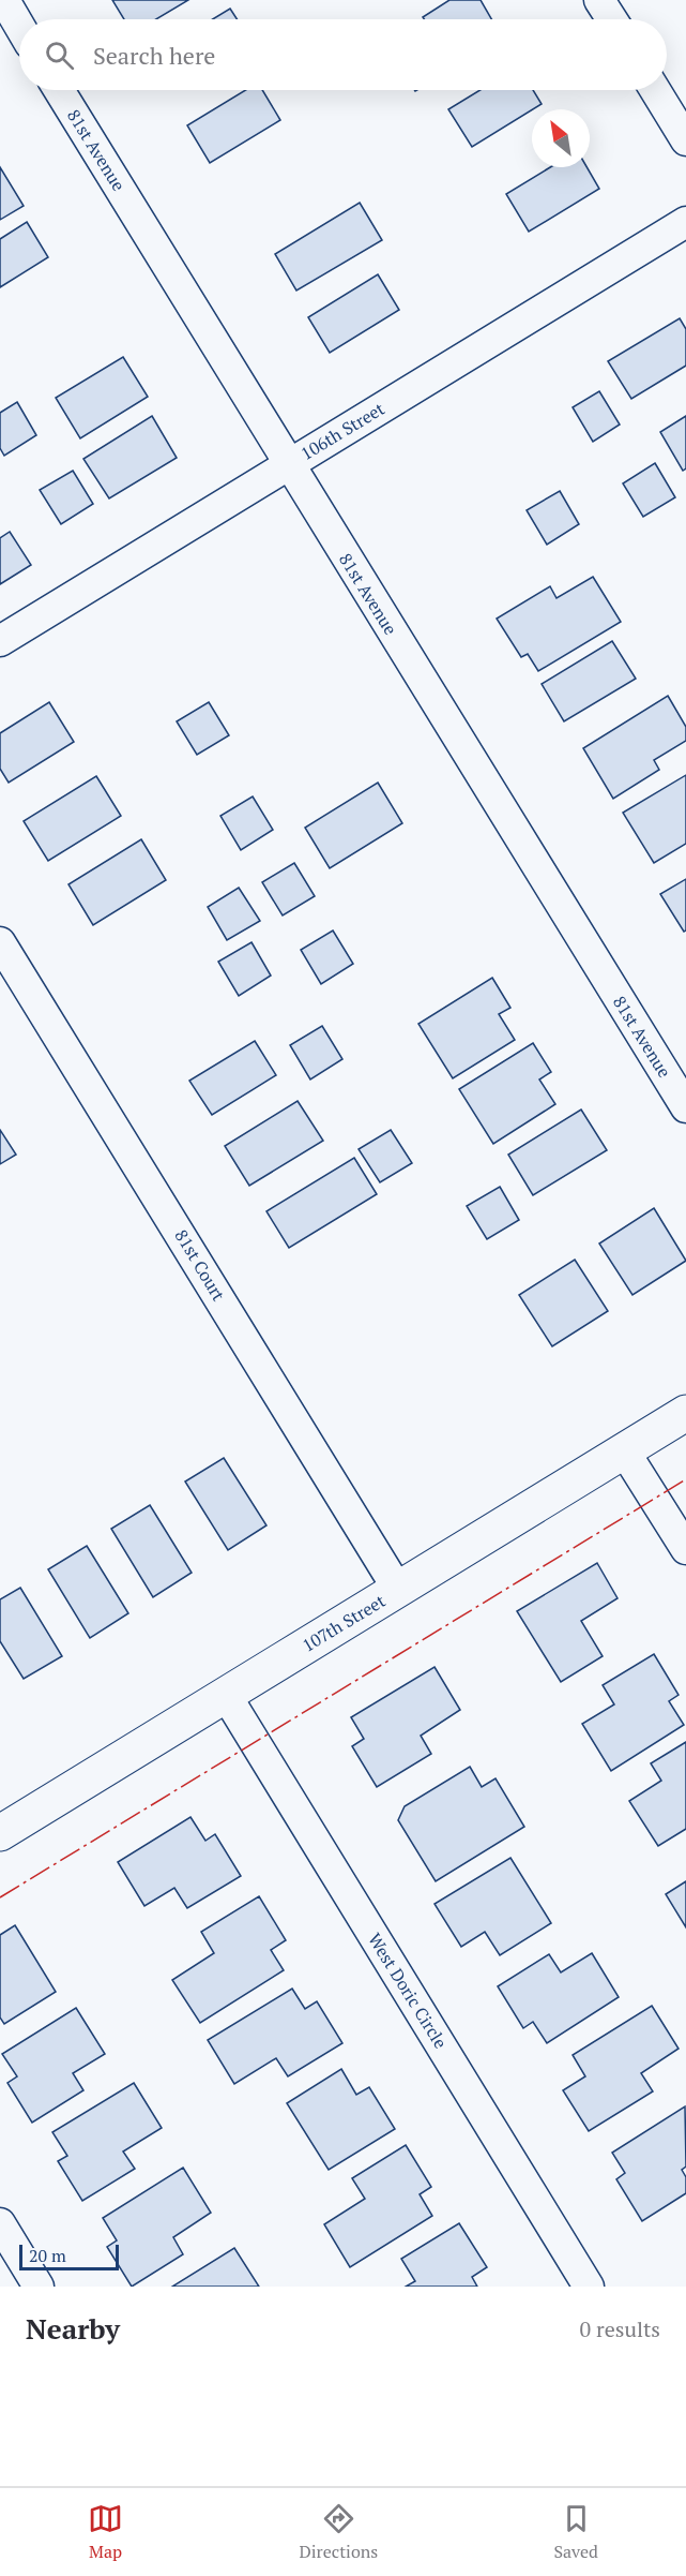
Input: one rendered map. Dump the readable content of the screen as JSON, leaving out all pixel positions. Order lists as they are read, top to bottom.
{
  "streets": {
    "street": [
      "81st Avenue",
      "106th Street",
      "81st Court",
      "107th Street",
      "West Doric Circle"
    ]
  },
  "crossings": [
    ["81st Avenue", "106th Street"],
    ["81st Court", "107th Street"],
    ["107th Street", "West Doric Circle"]
  ],
  "scale_bar": "20 m",
  "north": "top left",
  "page": {
    "search": "Search here",
    "scale": "20 m",
    "heading": ["Nearby", "0 results"],
    "nav": ["Map", "Directions", "Saved"]
  }
}
